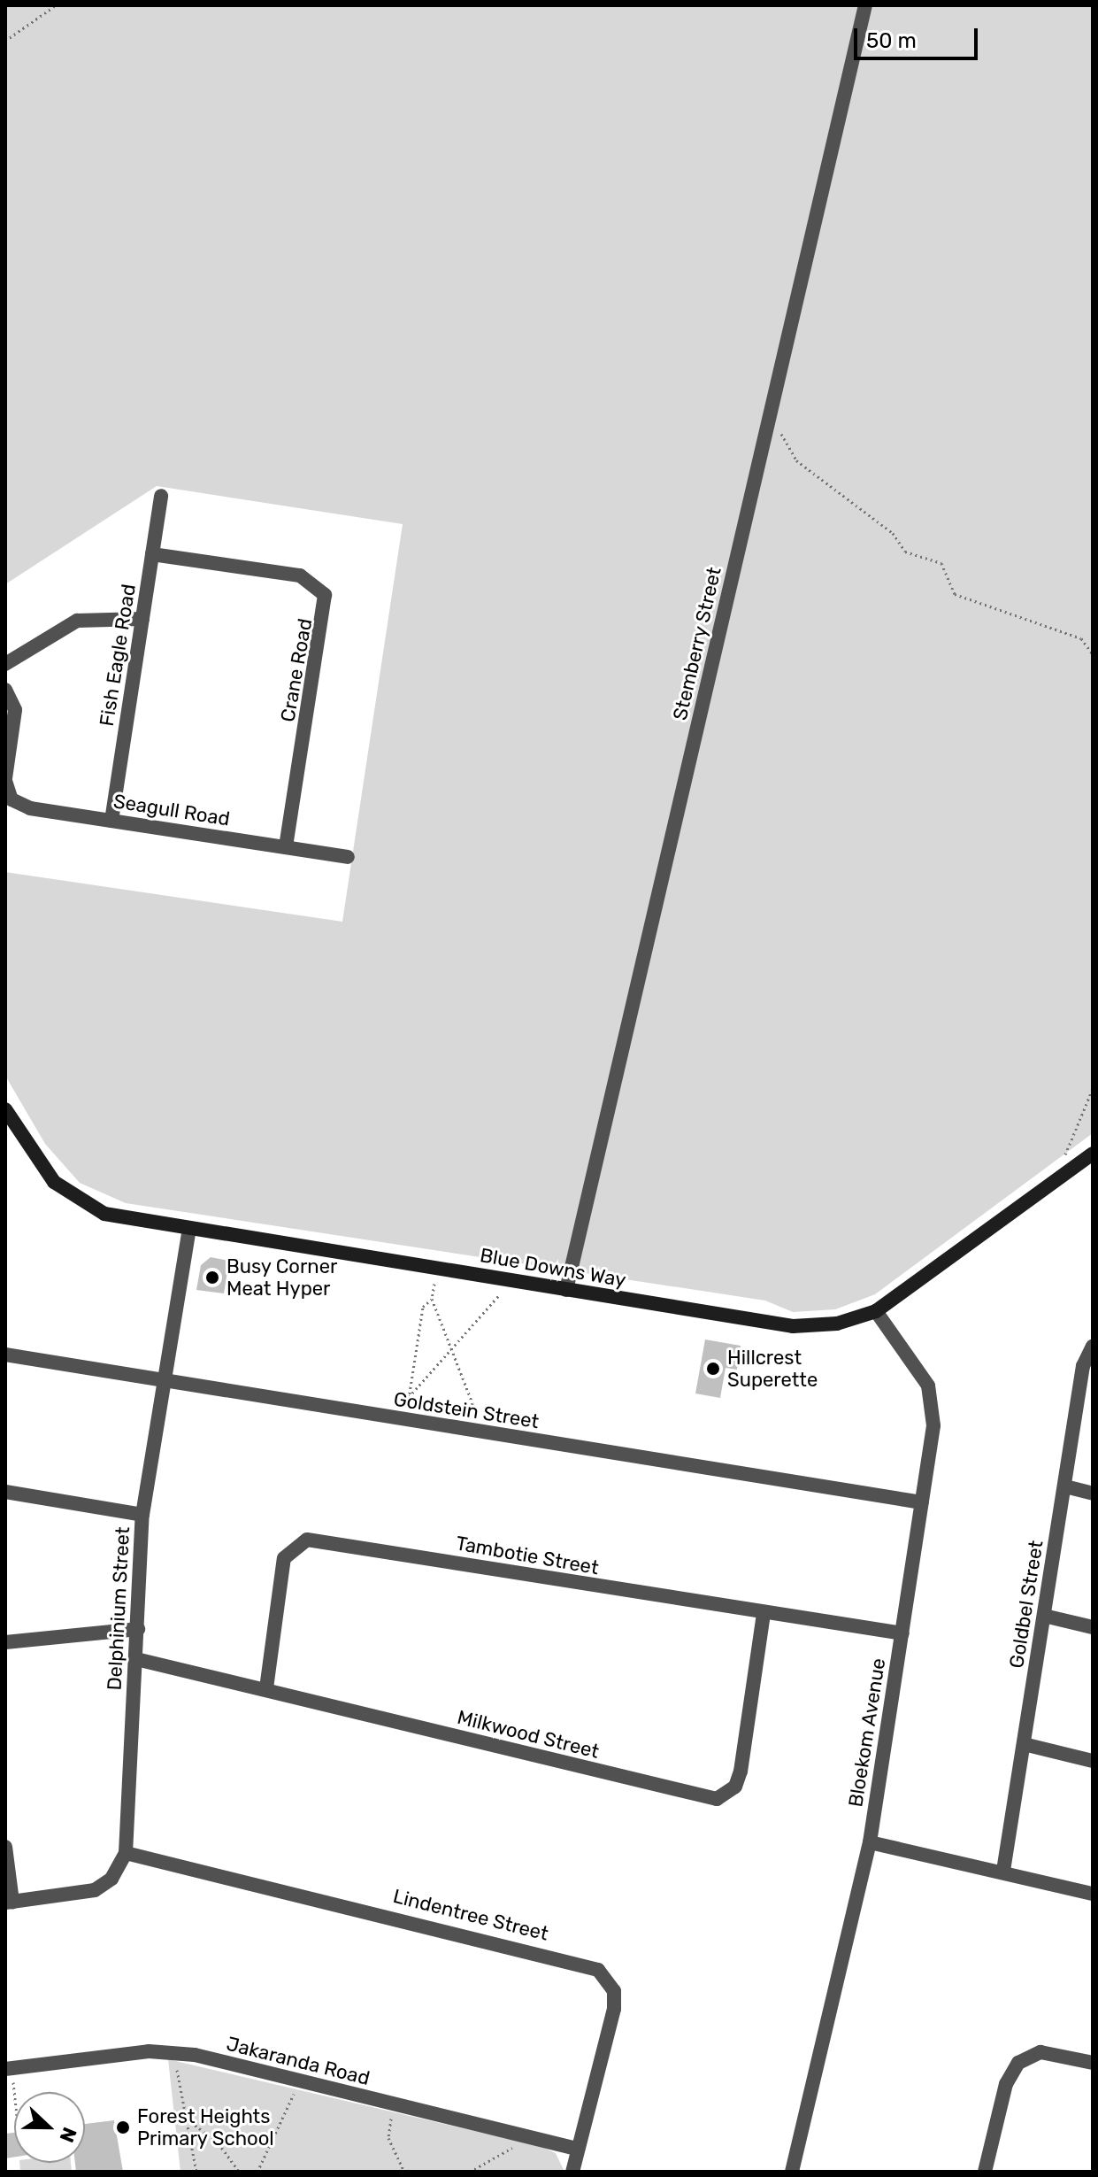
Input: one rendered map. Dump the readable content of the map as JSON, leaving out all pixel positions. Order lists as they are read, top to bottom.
{
  "streets": {
    "street": [
      "Stemberry Street",
      "Fish Eagle Road",
      "Crane Road",
      "Seagull Road",
      "Blue Downs Way",
      "Goldstein Street",
      "Tambotie Street",
      "Goldbel Street",
      "Delphinium Street",
      "Bloekom Avenue",
      "Milkwood Street",
      "Lindentree Street",
      "Jakaranda Road"
    ]
  },
  "crossings": [
    ["Stemberry Street", "Blue Downs Way"],
    ["Fish Eagle Road", "Crane Road"],
    ["Fish Eagle Road", "Seagull Road"],
    ["Crane Road", "Seagull Road"],
    ["Blue Downs Way", "Delphinium Street"],
    ["Blue Downs Way", "Bloekom Avenue"],
    ["Goldstein Street", "Delphinium Street"],
    ["Goldstein Street", "Bloekom Avenue"],
    ["Tambotie Street", "Bloekom Avenue"],
    ["Tambotie Street", "Milkwood Street"],
    ["Delphinium Street", "Milkwood Street"],
    ["Delphinium Street", "Lindentree Street"],
    ["Lindentree Street", "Jakaranda Road"]
  ],
  "places": ["Busy Corner Meat Hyper", "Hillcrest Superette", "Forest Heights Primary School"],
  "scale_bar": "50 m",
  "north": "right"
}
